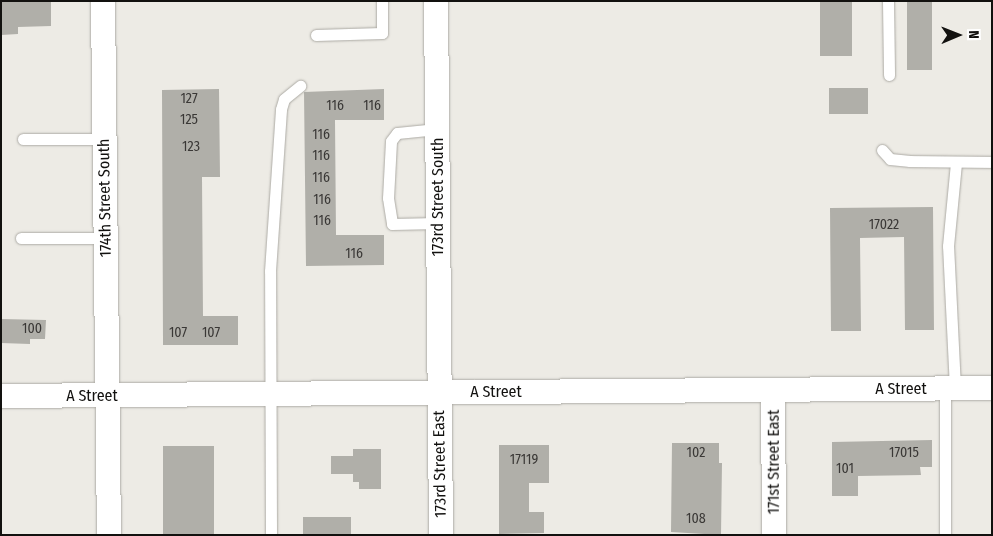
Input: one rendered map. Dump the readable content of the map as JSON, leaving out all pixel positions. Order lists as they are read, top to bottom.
{
  "streets": {
    "street": [
      "173rd Street South",
      "174th Street South",
      "A Street",
      "171st Street East",
      "173rd Street East"
    ]
  },
  "crossings": [
    ["173rd Street South", "A Street"],
    ["173rd Street South", "173rd Street East"],
    ["174th Street South", "A Street"],
    ["A Street", "171st Street East"],
    ["A Street", "173rd Street East"]
  ],
  "house_numbers": [
    "127",
    "116",
    "116",
    "125",
    "116",
    "123",
    "116",
    "116",
    "116",
    "116",
    "17022",
    "116",
    "100",
    "107",
    "107",
    "102",
    "17015",
    "17119",
    "101",
    "108"
  ],
  "north": "right"
}
